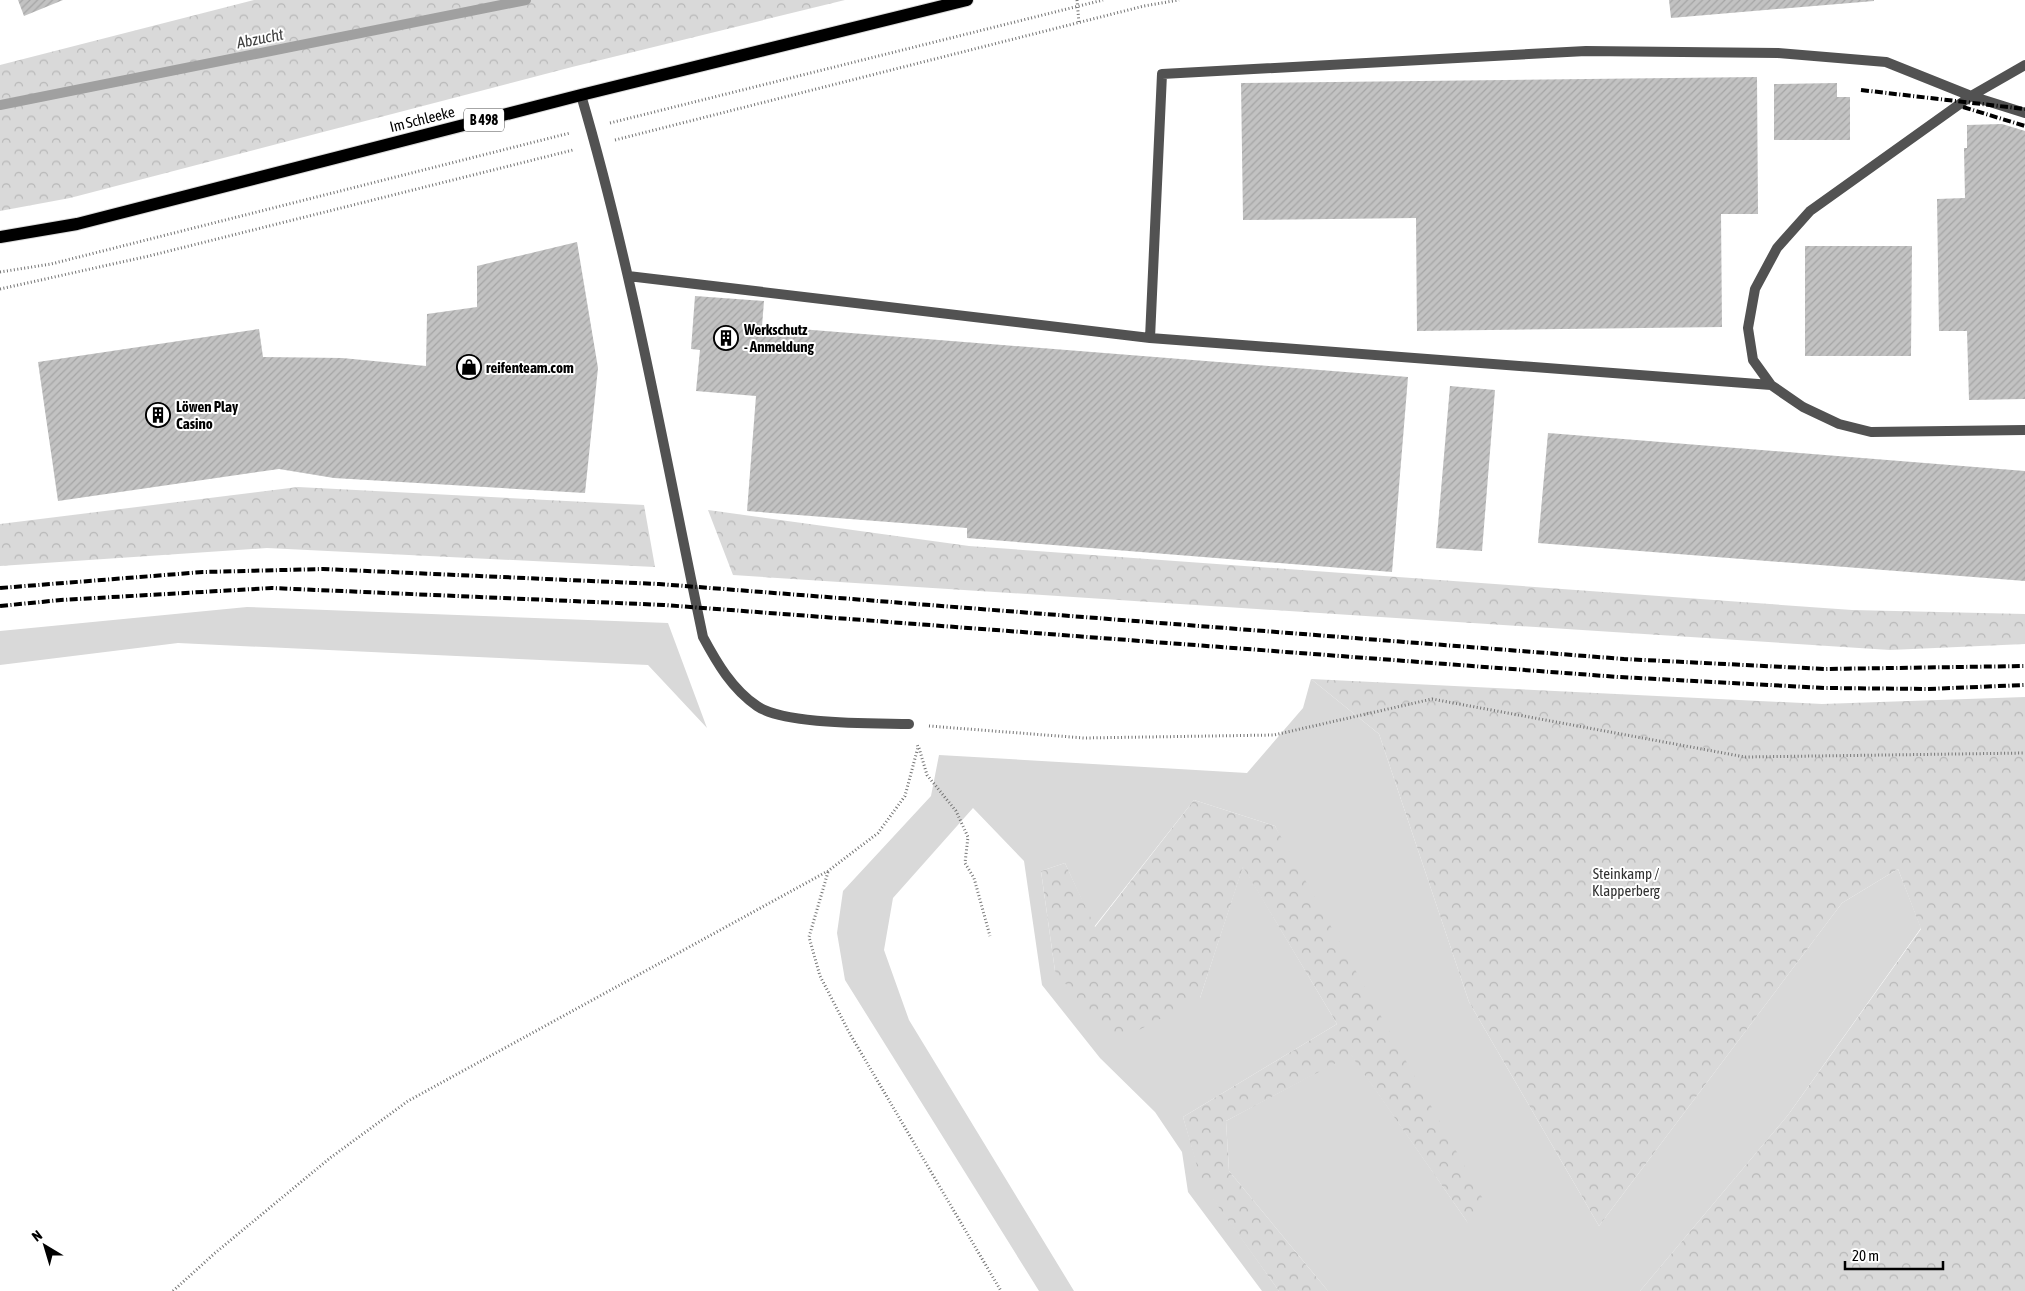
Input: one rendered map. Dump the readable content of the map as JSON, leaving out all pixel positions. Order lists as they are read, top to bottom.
{
  "streets": {
    "main road": ["Im Schleeke", "B 498"]
  },
  "water": ["Abzucht"],
  "parks": ["Steinkamp / Klapperberg"],
  "places": {
    "building": ["Werkschutz - Anmeldung", "Löwen Play Casino"],
    "shop": ["reifenteam.com"]
  },
  "scale_bar": "20 m",
  "north": "top left"
}
